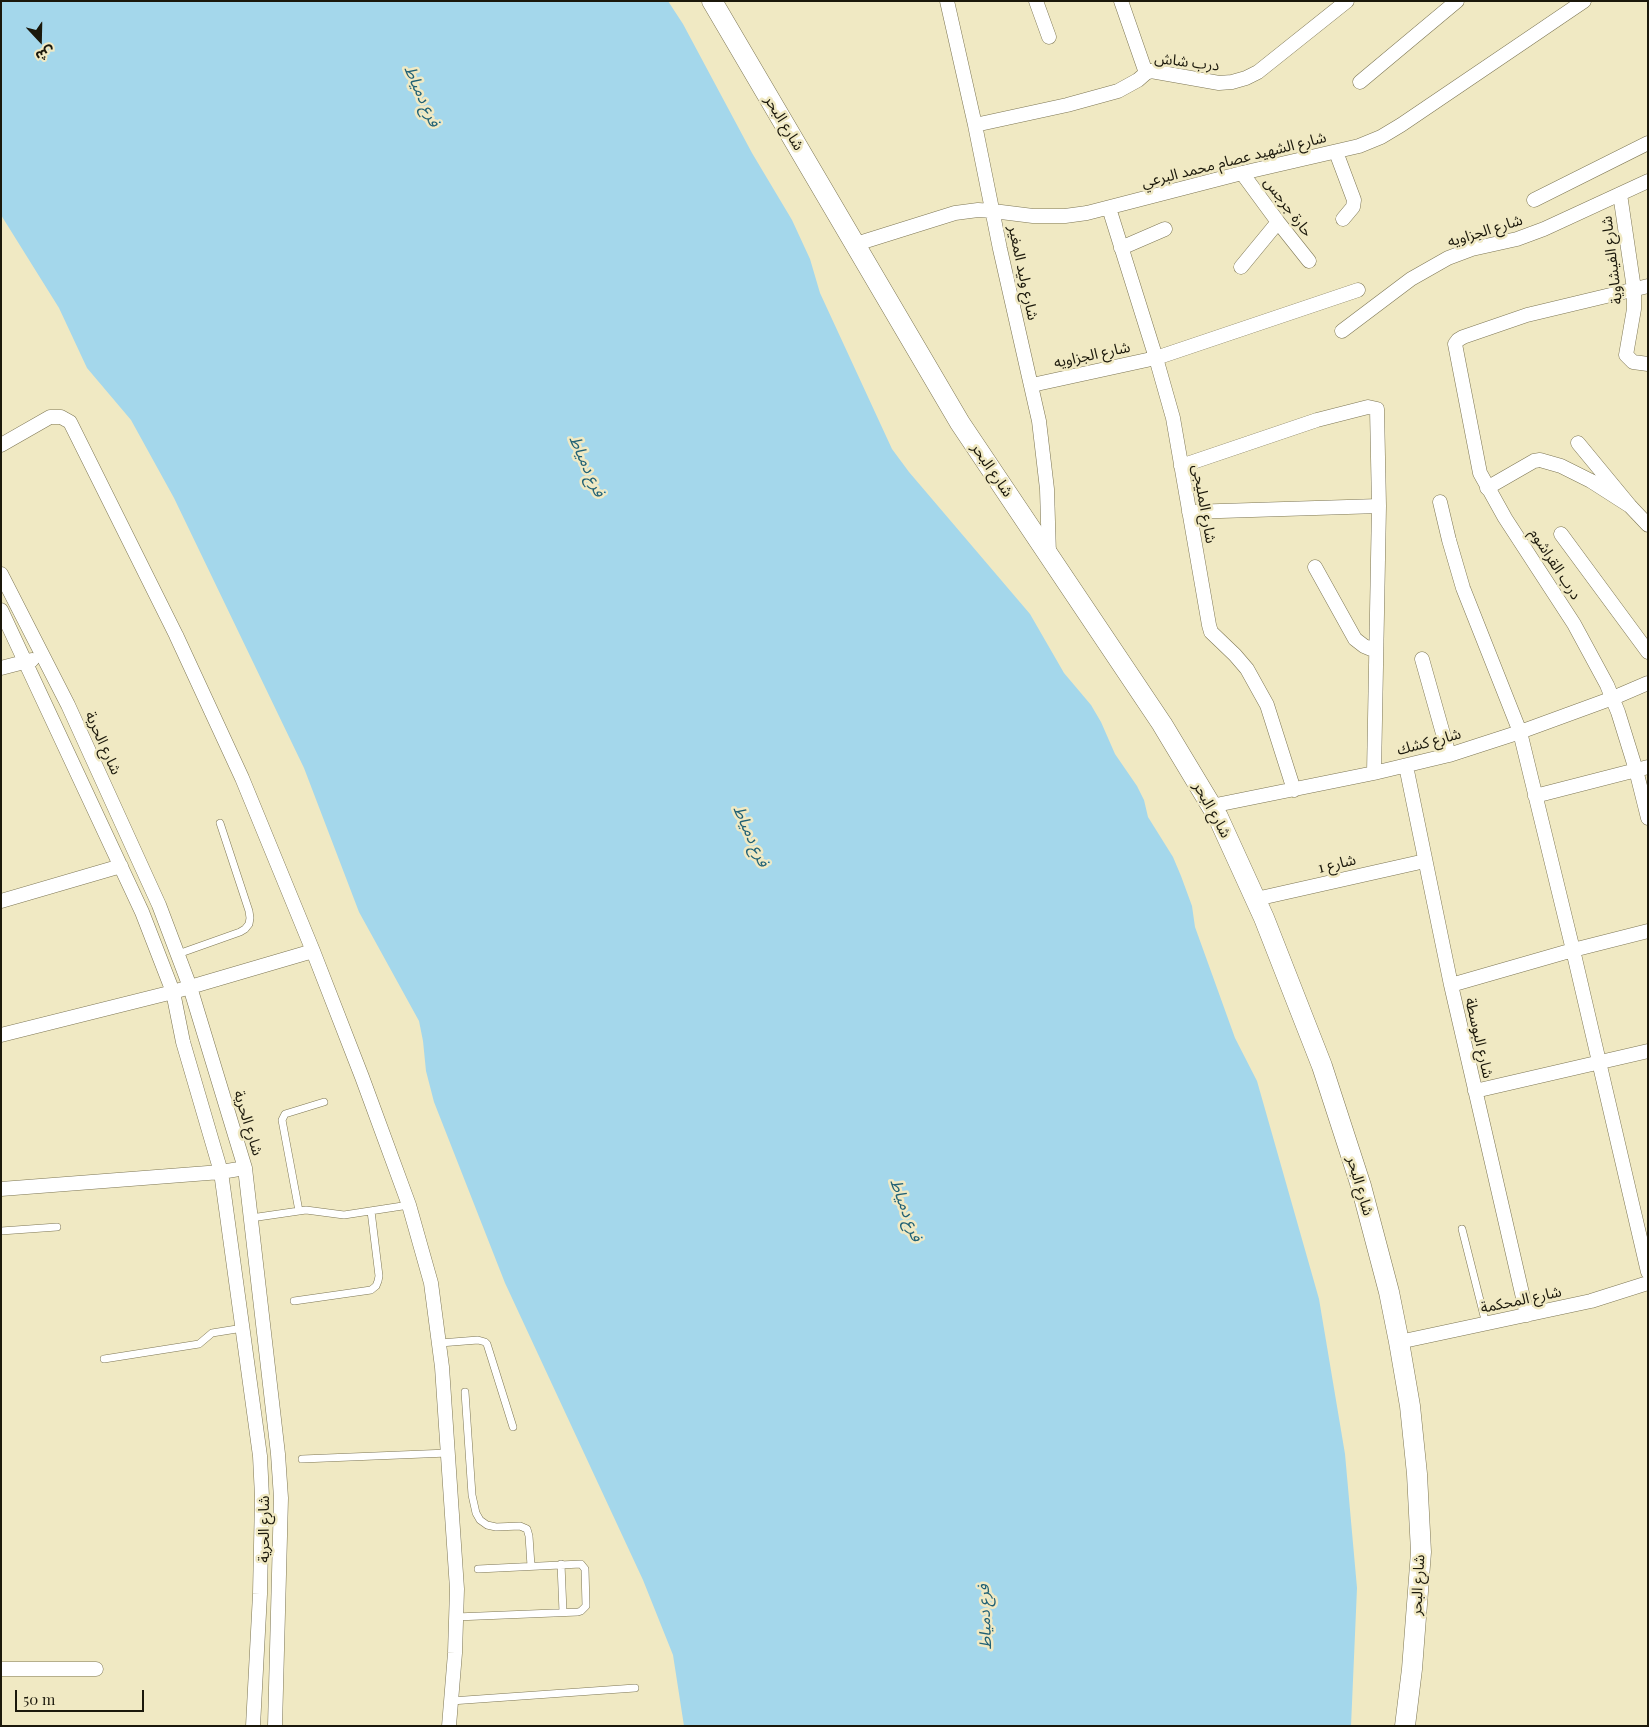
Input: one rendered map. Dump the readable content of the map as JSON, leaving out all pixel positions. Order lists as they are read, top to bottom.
{
  "streets": {
    "street": [
      "درب شاش",
      "شارع البحر",
      "شارع الشهيد عصام محمد البرعي",
      "حارة جرجس",
      "شارع الجزاويه",
      "شارع الفيشاوية",
      "شارع وليد المغير",
      "شارع المليجى",
      "درب القراشوم",
      "شارع كشك",
      "شارع الحرية",
      "شارع 1",
      "شارع البوسطة",
      "شارع المحكمة"
    ]
  },
  "crossings": [
    ["درب شاش", "شارع وليد المغير"],
    ["شارع البحر", "شارع الشهيد عصام محمد البرعي"],
    ["شارع البحر", "شارع وليد المغير"],
    ["شارع البحر", "شارع كشك"],
    ["شارع البحر", "شارع 1"],
    ["شارع البحر", "شارع المحكمة"],
    ["شارع الشهيد عصام محمد البرعي", "حارة جرجس"],
    ["شارع الشهيد عصام محمد البرعي", "شارع وليد المغير"],
    ["شارع الشهيد عصام محمد البرعي", "شارع المليجى"],
    ["شارع الجزاويه", "شارع الفيشاوية"],
    ["شارع الجزاويه", "شارع وليد المغير"],
    ["شارع الجزاويه", "شارع المليجى"],
    ["شارع الفيشاوية", "درب القراشوم"],
    ["شارع المليجى", "شارع كشك"],
    ["درب القراشوم", "شارع كشك"],
    ["شارع كشك", "شارع البوسطة"],
    ["شارع 1", "شارع البوسطة"],
    ["شارع البوسطة", "شارع المحكمة"]
  ],
  "water": ["فرع دمياط"],
  "scale_bar": "50 m",
  "north": "bottom"
}
